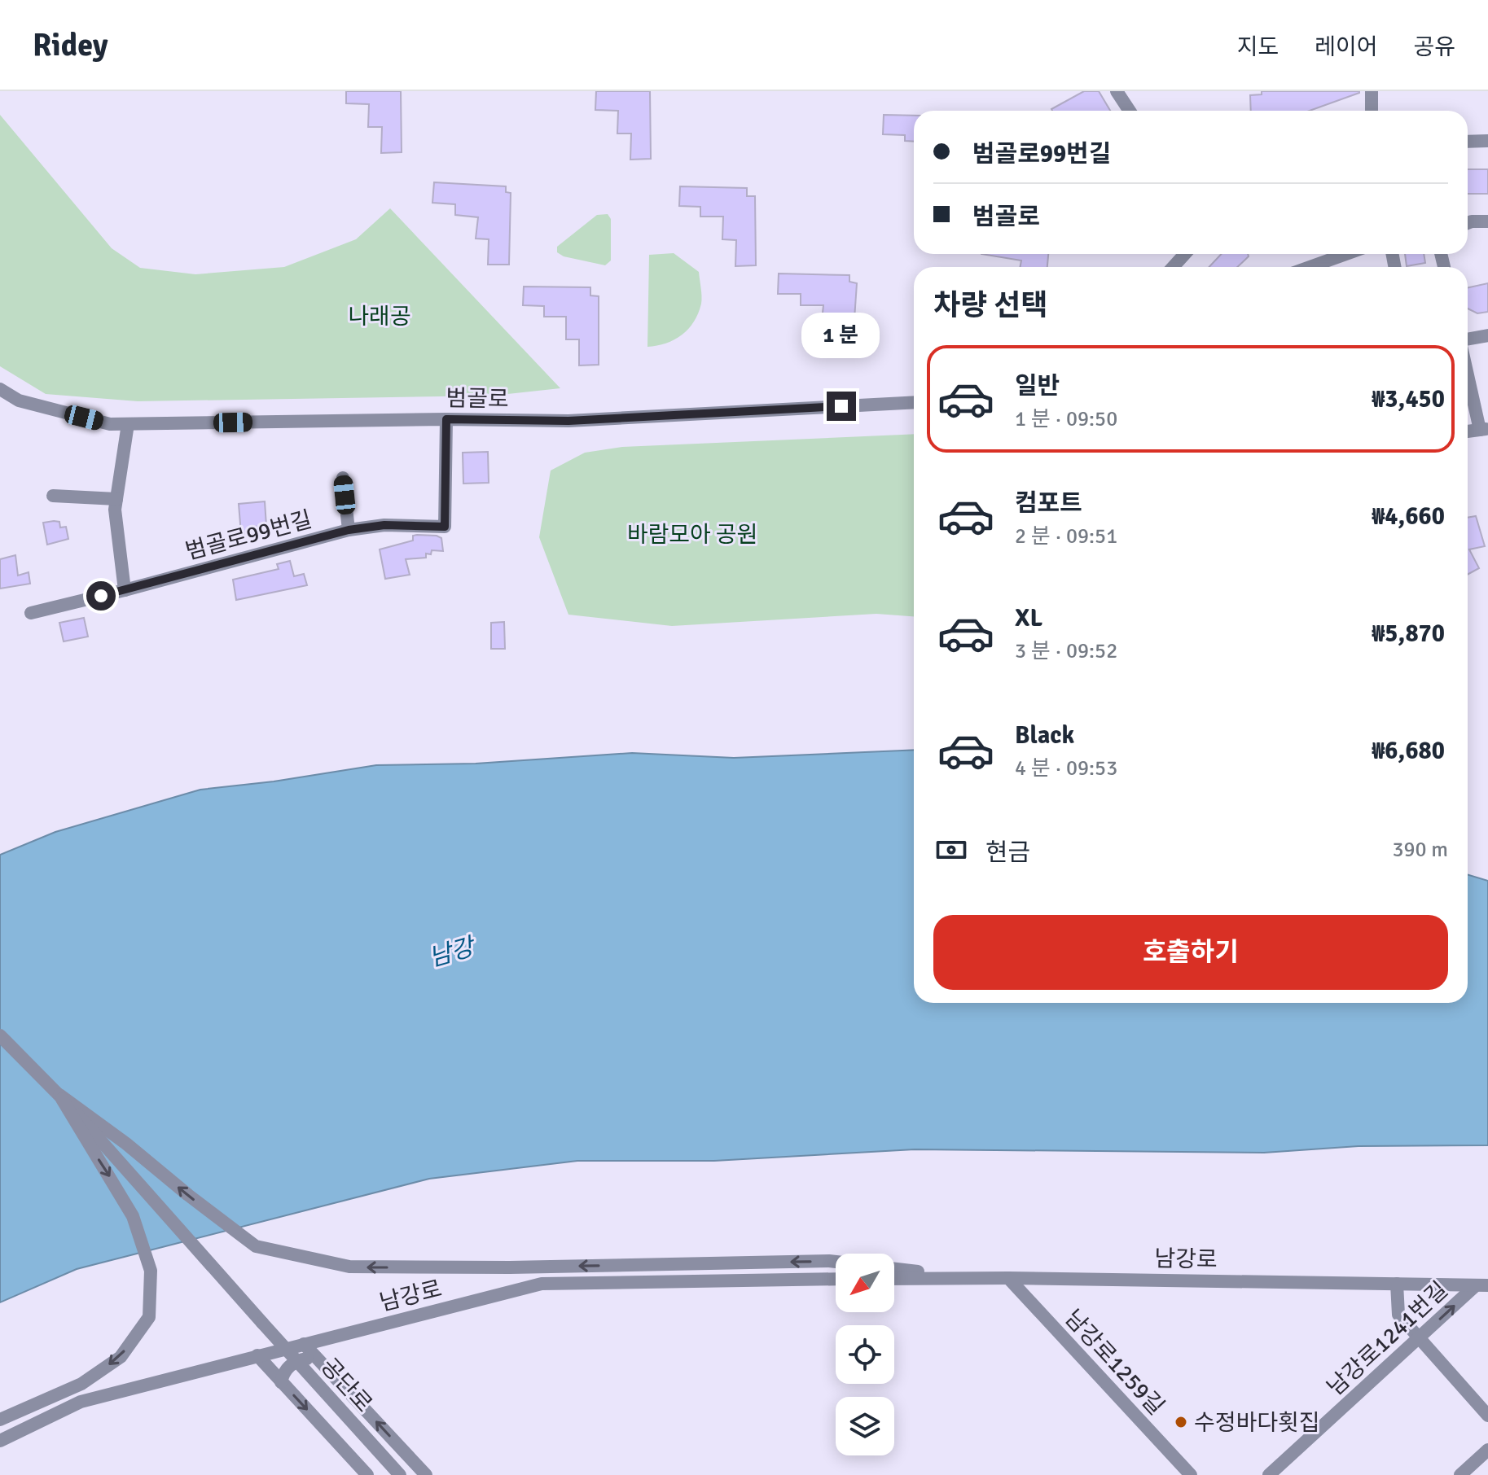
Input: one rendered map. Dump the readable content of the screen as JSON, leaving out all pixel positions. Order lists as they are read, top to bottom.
{
  "streets": {
    "street": [
      "범골로",
      "범골로99번길",
      "남강로",
      "남강로1241번길",
      "남강로1259길",
      "공단로"
    ]
  },
  "crossings": [
    ["범골로", "범골로99번길"],
    ["남강로", "남강로1241번길"],
    ["남강로", "남강로1259길"]
  ],
  "water": ["남강"],
  "parks": ["나래공", "바람모아 공원"],
  "places": ["수정바다횟집"],
  "north": "bottom left",
  "page": {
    "header": "Ridey",
    "nav": ["지도", "레이어", "공유"],
    "banner": ["범골로99번길", "범골로"],
    "heading": "차량 선택",
    "bubble": "1 분",
    "list": [
      {
        "name": "일반",
        "note": "1 분 · 09:50",
        "value": "₩3,450"
      },
      {
        "name": "컴포트",
        "note": "2 분 · 09:51",
        "value": "₩4,660"
      },
      {
        "name": "XL",
        "note": "3 분 · 09:52",
        "value": "₩5,870"
      },
      {
        "name": "Black",
        "note": "4 분 · 09:53",
        "value": "₩6,680"
      }
    ],
    "pay": ["현금", "390 m"],
    "buttons": "호출하기"
  }
}
